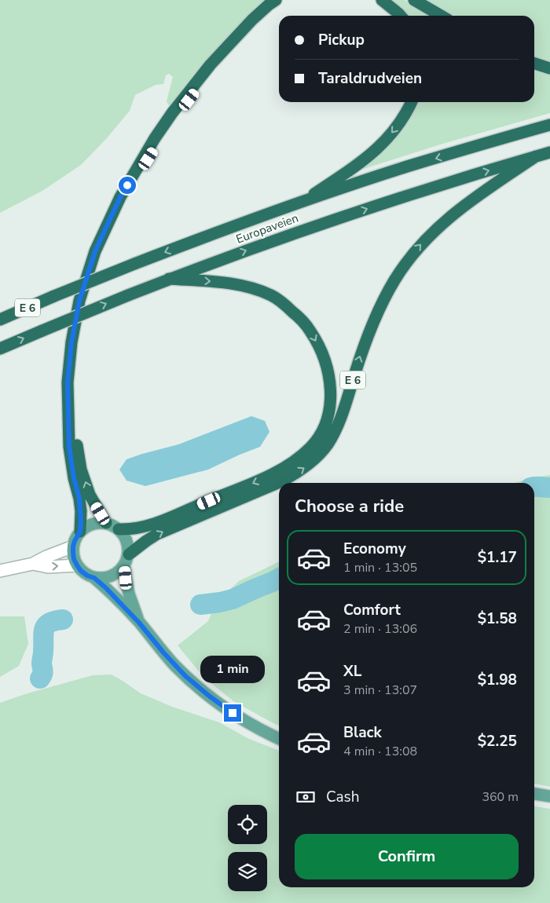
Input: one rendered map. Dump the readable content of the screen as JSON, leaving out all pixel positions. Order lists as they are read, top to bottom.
{
  "streets": {
    "highway": ["Europaveien", "E 6"]
  },
  "crossings": [
    ["Europaveien", "E 6"]
  ],
  "page": {
    "banner": ["Pickup", "Taraldrudveien"],
    "heading": "Choose a ride",
    "list": [
      {
        "name": "Economy",
        "note": "1 min · 13:05",
        "value": "$1.17"
      },
      {
        "name": "Comfort",
        "note": "2 min · 13:06",
        "value": "$1.58"
      },
      {
        "name": "XL",
        "note": "3 min · 13:07",
        "value": "$1.98"
      },
      {
        "name": "Black",
        "note": "4 min · 13:08",
        "value": "$2.25"
      }
    ],
    "bubble": "1 min",
    "pay": ["Cash", "360 m"],
    "buttons": "Confirm"
  }
}
